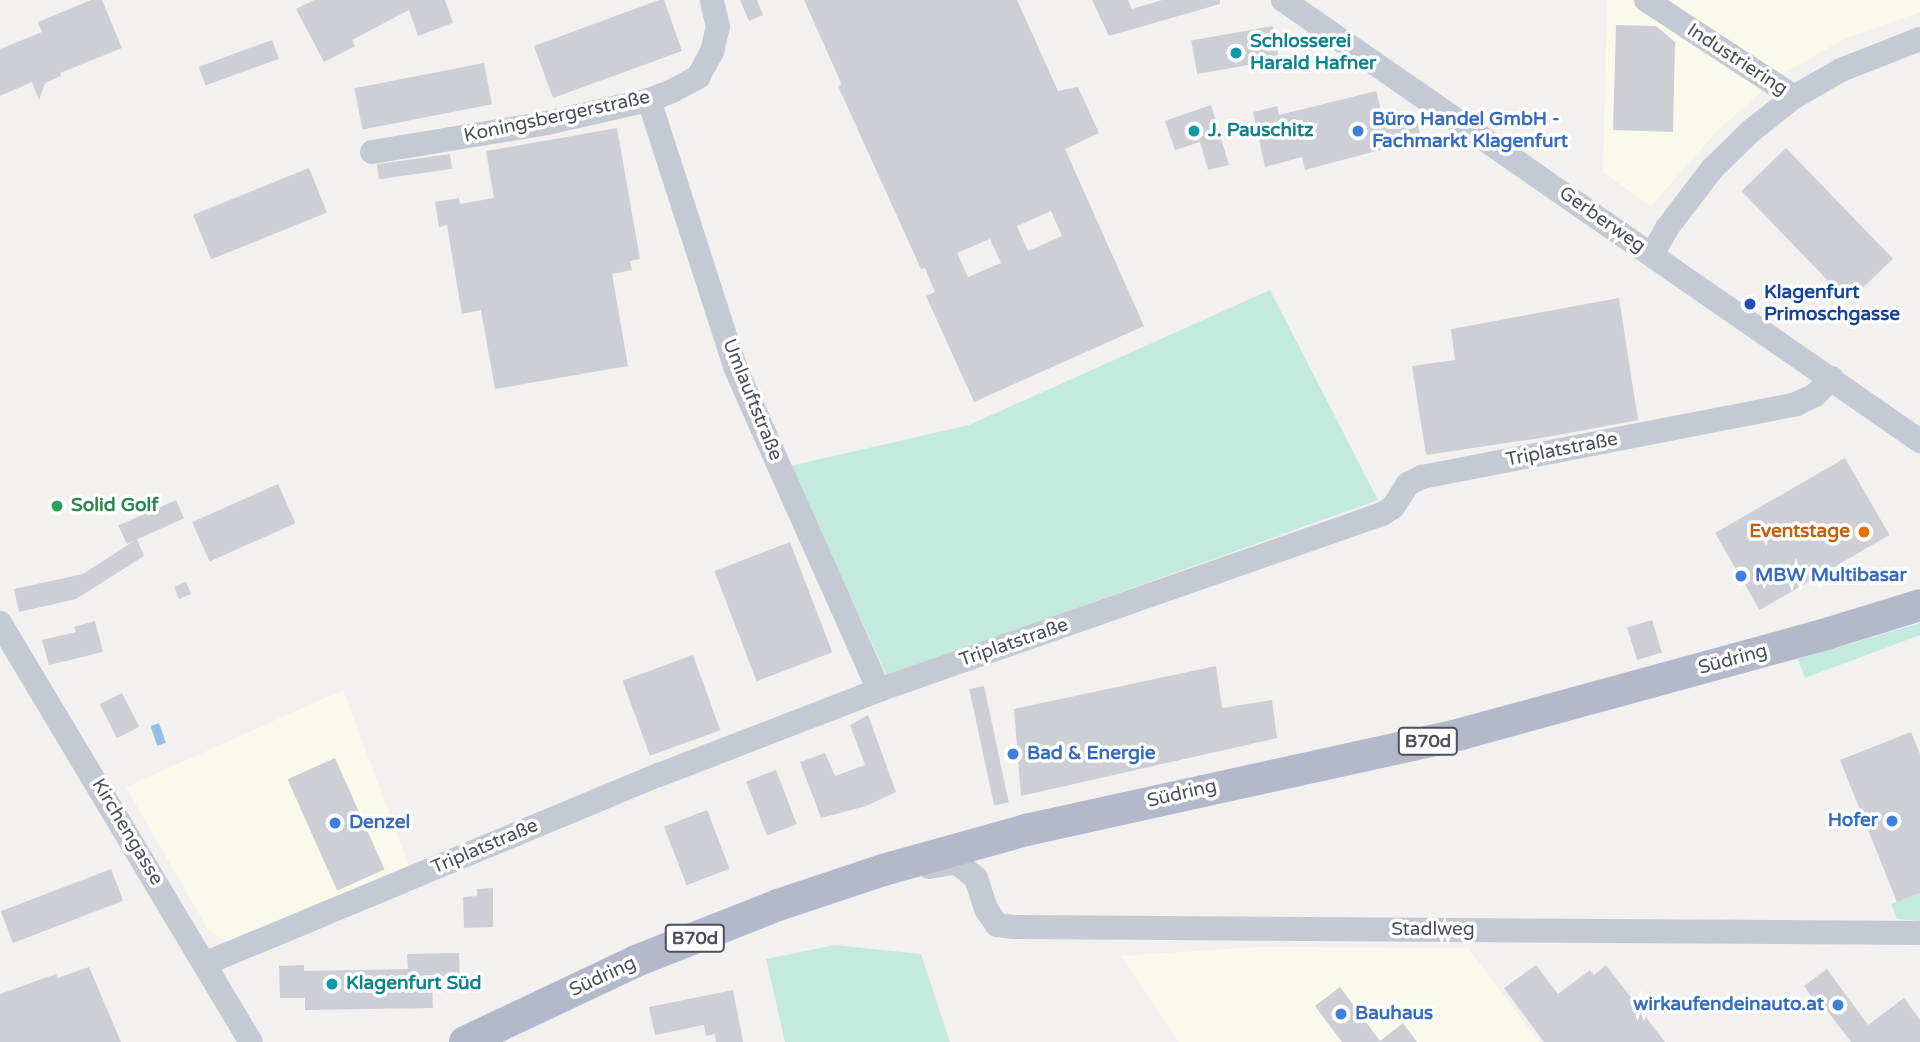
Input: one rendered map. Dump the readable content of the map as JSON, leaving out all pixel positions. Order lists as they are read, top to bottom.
{
  "streets": {
    "main road": ["Südring", "B70d"],
    "street": [
      "Industriering",
      "Koningsbergerstraße",
      "Gerberweg",
      "Umlauftstraße",
      "Triplatstraße",
      "Kirchengasse",
      "Stadlweg"
    ]
  },
  "crossings": [
    ["Koningsbergerstraße", "Umlauftstraße"],
    ["Gerberweg", "Triplatstraße"],
    ["Umlauftstraße", "Triplatstraße"],
    ["Triplatstraße", "Kirchengasse"]
  ],
  "places": [
    "Schlosserei Harald Hafner",
    "J. Pauschitz",
    "Büro Handel GmbH - Fachmarkt Klagenfurt",
    "Klagenfurt Primoschgasse",
    "Solid Golf",
    "Eventstage",
    "MBW Multibasar",
    "Bad & Energie",
    "Hofer",
    "Denzel",
    "Klagenfurt Süd",
    "wirkaufendeinauto.at",
    "Bauhaus"
  ]
}
